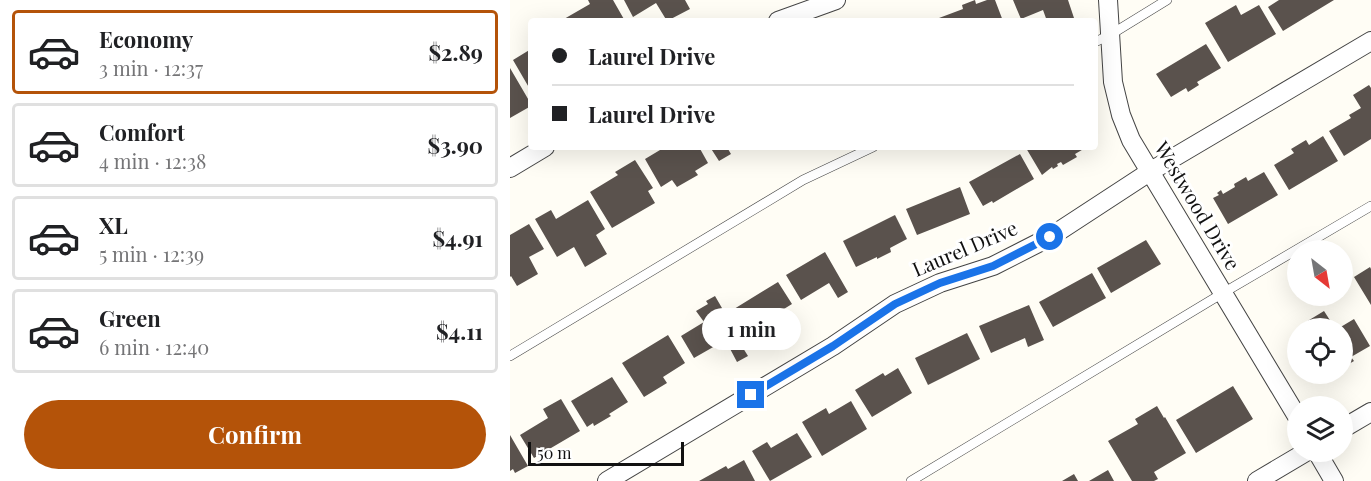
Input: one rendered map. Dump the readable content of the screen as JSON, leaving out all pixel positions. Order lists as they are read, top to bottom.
{
  "streets": {
    "street": ["Westwood Drive", "Laurel Drive"]
  },
  "crossings": [
    ["Westwood Drive", "Laurel Drive"]
  ],
  "scale_bar": "50 m",
  "north": "bottom right",
  "page": {
    "list": [
      {
        "name": "Economy",
        "note": "3 min · 12:37",
        "value": "$2.89"
      },
      {
        "name": "Comfort",
        "note": "4 min · 12:38",
        "value": "$3.90"
      },
      {
        "name": "XL",
        "note": "5 min · 12:39",
        "value": "$4.91"
      },
      {
        "name": "Green",
        "note": "6 min · 12:40",
        "value": "$4.11"
      }
    ],
    "banner": ["Laurel Drive", "Laurel Drive"],
    "bubble": "1 min",
    "buttons": "Confirm",
    "scale": "50 m"
  }
}
